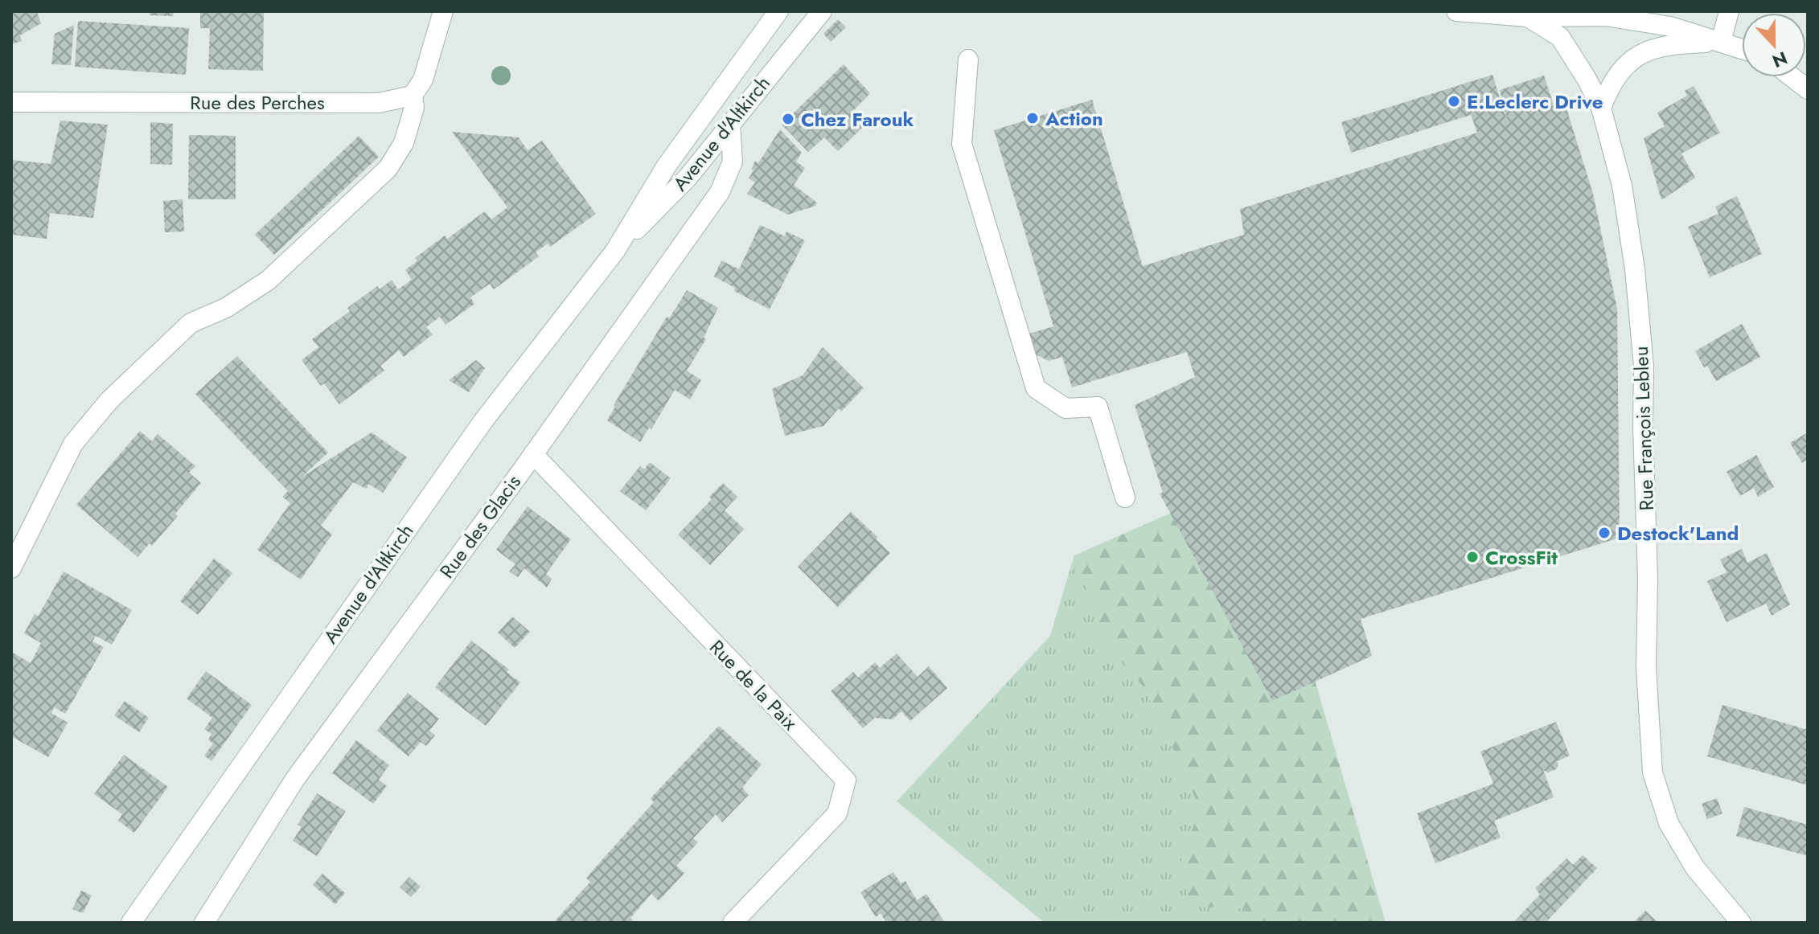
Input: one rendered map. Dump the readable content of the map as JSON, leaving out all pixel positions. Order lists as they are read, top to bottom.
{
  "streets": {
    "street": [
      "Rue des Perches",
      "Avenue d'Altkirch",
      "Rue François Lebleu",
      "Rue des Glacis",
      "Rue de la Paix"
    ]
  },
  "crossings": [
    ["Avenue d'Altkirch", "Rue des Glacis"],
    ["Rue des Glacis", "Rue de la Paix"]
  ],
  "places": [
    "E.Leclerc Drive",
    "Action",
    "Chez Farouk",
    "Destock'Land",
    "CrossFit"
  ],
  "north": "bottom"
}
